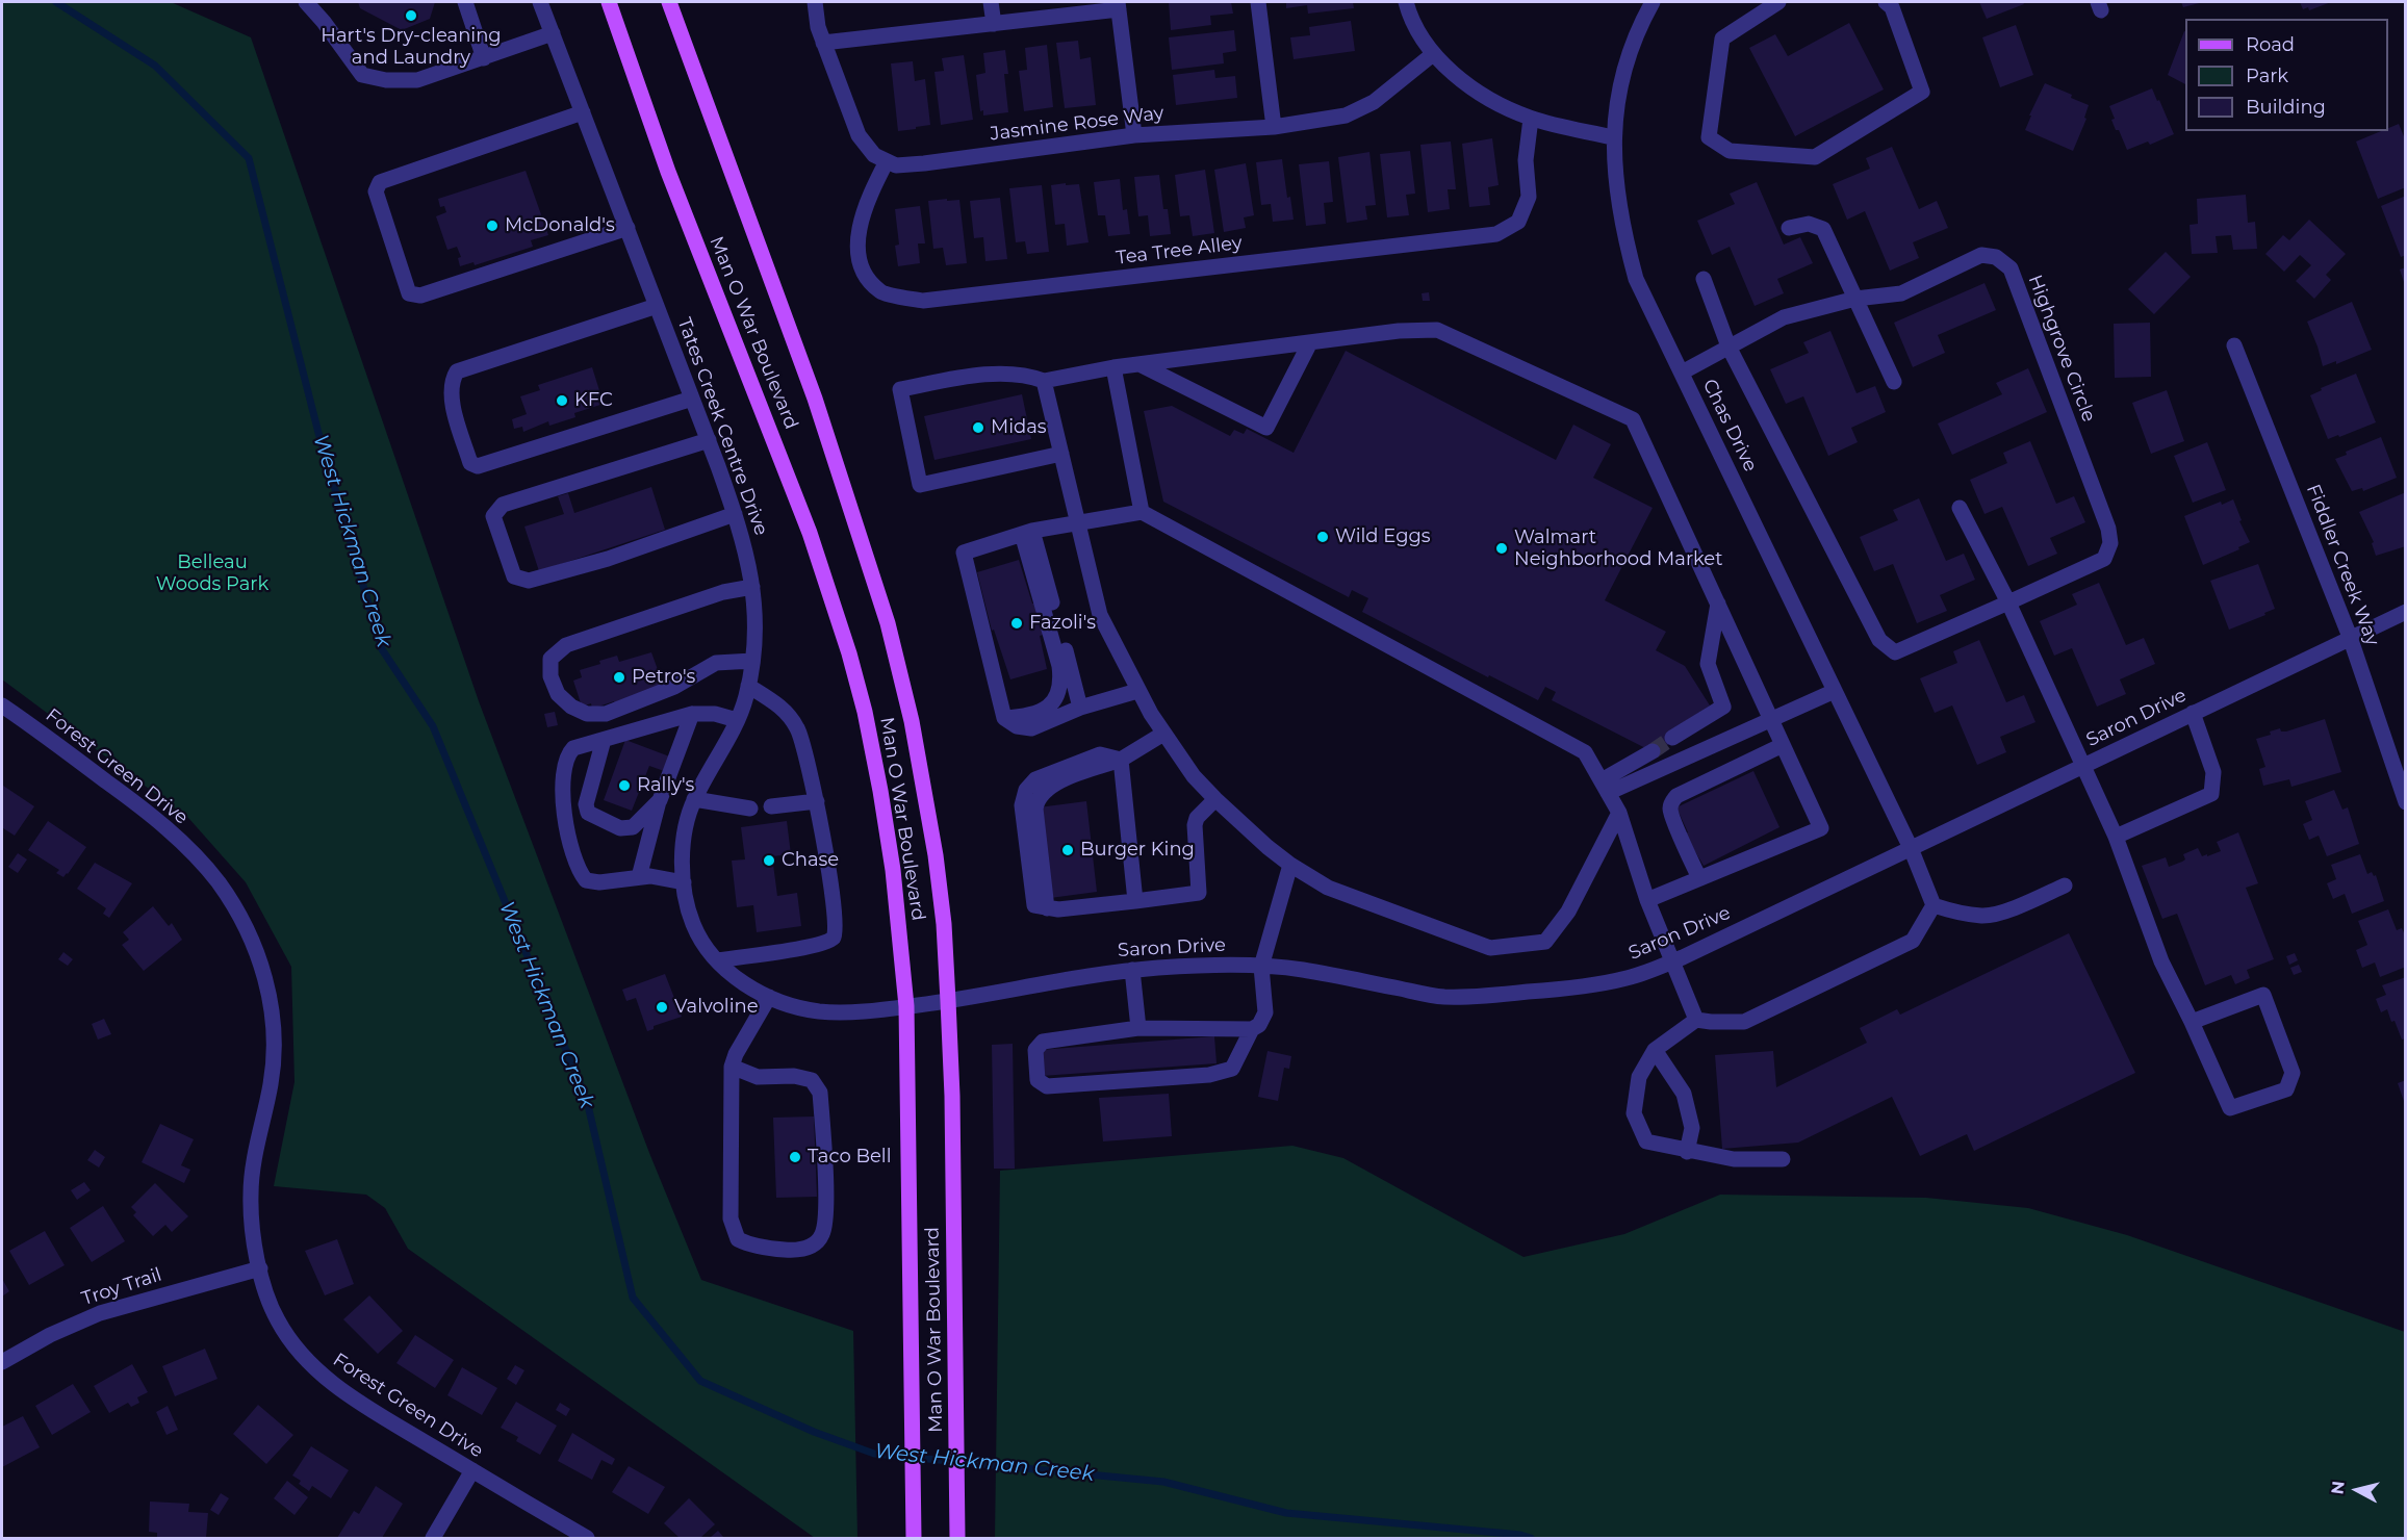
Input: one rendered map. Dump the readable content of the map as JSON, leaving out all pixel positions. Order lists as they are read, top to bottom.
{
  "streets": {
    "main road": ["Man O War Boulevard"],
    "street": [
      "Jasmine Rose Way",
      "Tea Tree Alley",
      "Highgrove Circle",
      "Chas Drive",
      "Tates Creek Centre Drive",
      "Fiddler Creek Way",
      "Saron Drive",
      "Forest Green Drive",
      "Troy Trail"
    ]
  },
  "crossings": [
    ["Jasmine Rose Way", "Tea Tree Alley"],
    ["Man O War Boulevard", "Tates Creek Centre Drive"],
    ["Man O War Boulevard", "Saron Drive"],
    ["Highgrove Circle", "Chas Drive"],
    ["Chas Drive", "Saron Drive"],
    ["Tates Creek Centre Drive", "Saron Drive"],
    ["Fiddler Creek Way", "Saron Drive"],
    ["Forest Green Drive", "Troy Trail"]
  ],
  "water": ["West Hickman Creek"],
  "parks": ["Belleau Woods Park"],
  "places": [
    "Hart's Dry-cleaning and Laundry",
    "McDonald's",
    "KFC",
    "Midas",
    "Wild Eggs",
    "Walmart Neighborhood Market",
    "Fazoli's",
    "Petro's",
    "Rally's",
    "Burger King",
    "Chase",
    "Valvoline",
    "Taco Bell"
  ],
  "legend": ["Road", "Park", "Building"],
  "north": "left"
}
